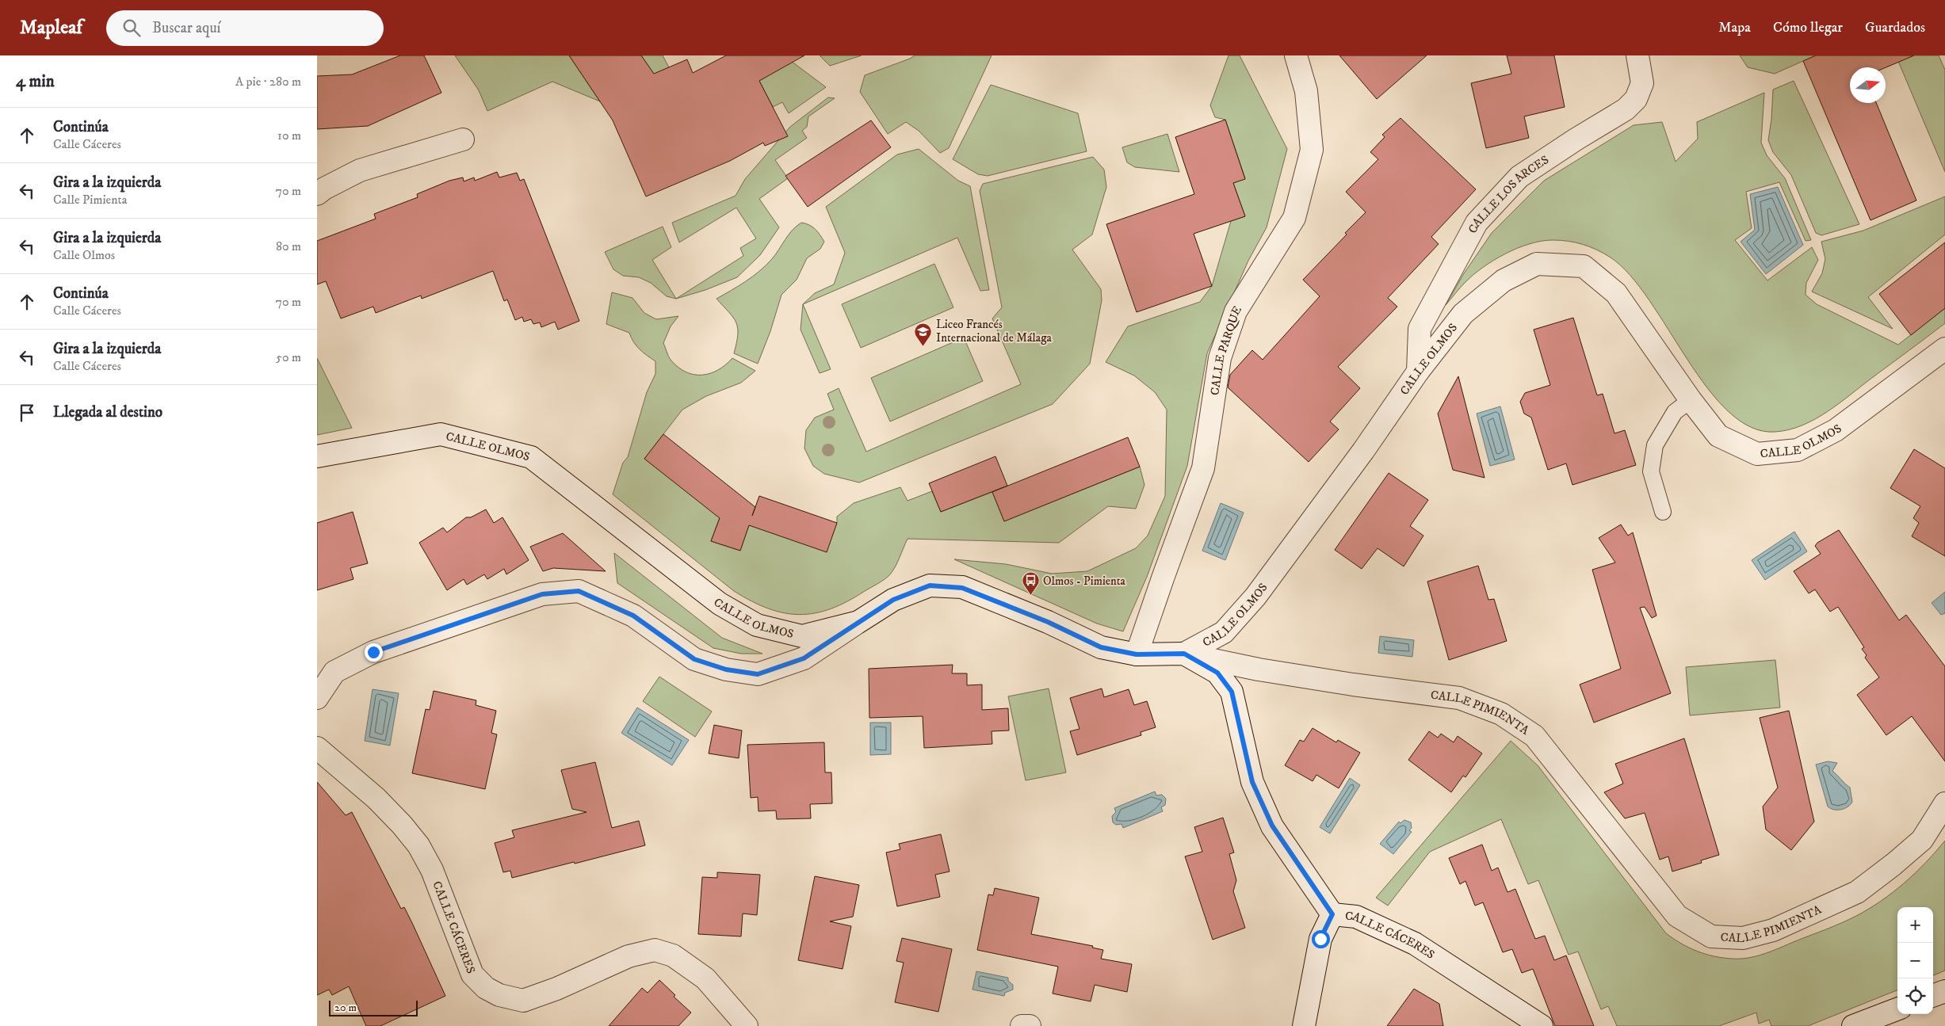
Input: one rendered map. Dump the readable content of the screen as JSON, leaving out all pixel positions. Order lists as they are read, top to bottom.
{
  "streets": {
    "street": [
      "CALLE LOS ARCES",
      "CALLE PARQUE",
      "CALLE OLMOS",
      "CALLE PIMIENTA",
      "CALLE CÁCERES"
    ]
  },
  "crossings": [
    ["CALLE LOS ARCES", "CALLE OLMOS"],
    ["CALLE PARQUE", "CALLE OLMOS"],
    ["CALLE OLMOS", "CALLE PIMIENTA"]
  ],
  "places": {
    "school or university": ["Liceo Francés Internacional de Málaga"],
    "bus stop": ["Olmos - Pimienta"]
  },
  "scale_bar": "20 m",
  "north": "right",
  "page": {
    "header": "Mapleaf",
    "search": "Buscar aquí",
    "nav": ["Mapa", "Cómo llegar", "Guardados"],
    "heading": ["4 min", "A pie · 280 m"],
    "list": [
      ["Continúa", "Calle Cáceres", "10 m"],
      ["Gira a la izquierda", "Calle Pimienta", "70 m"],
      ["Gira a la izquierda", "Calle Olmos", "80 m"],
      ["Continúa", "Calle Cáceres", "70 m"],
      ["Gira a la izquierda", "Calle Cáceres", "50 m"],
      "Llegada al destino"
    ],
    "map_buttons": ["+", "−"],
    "scale": "20 m"
  }
}
